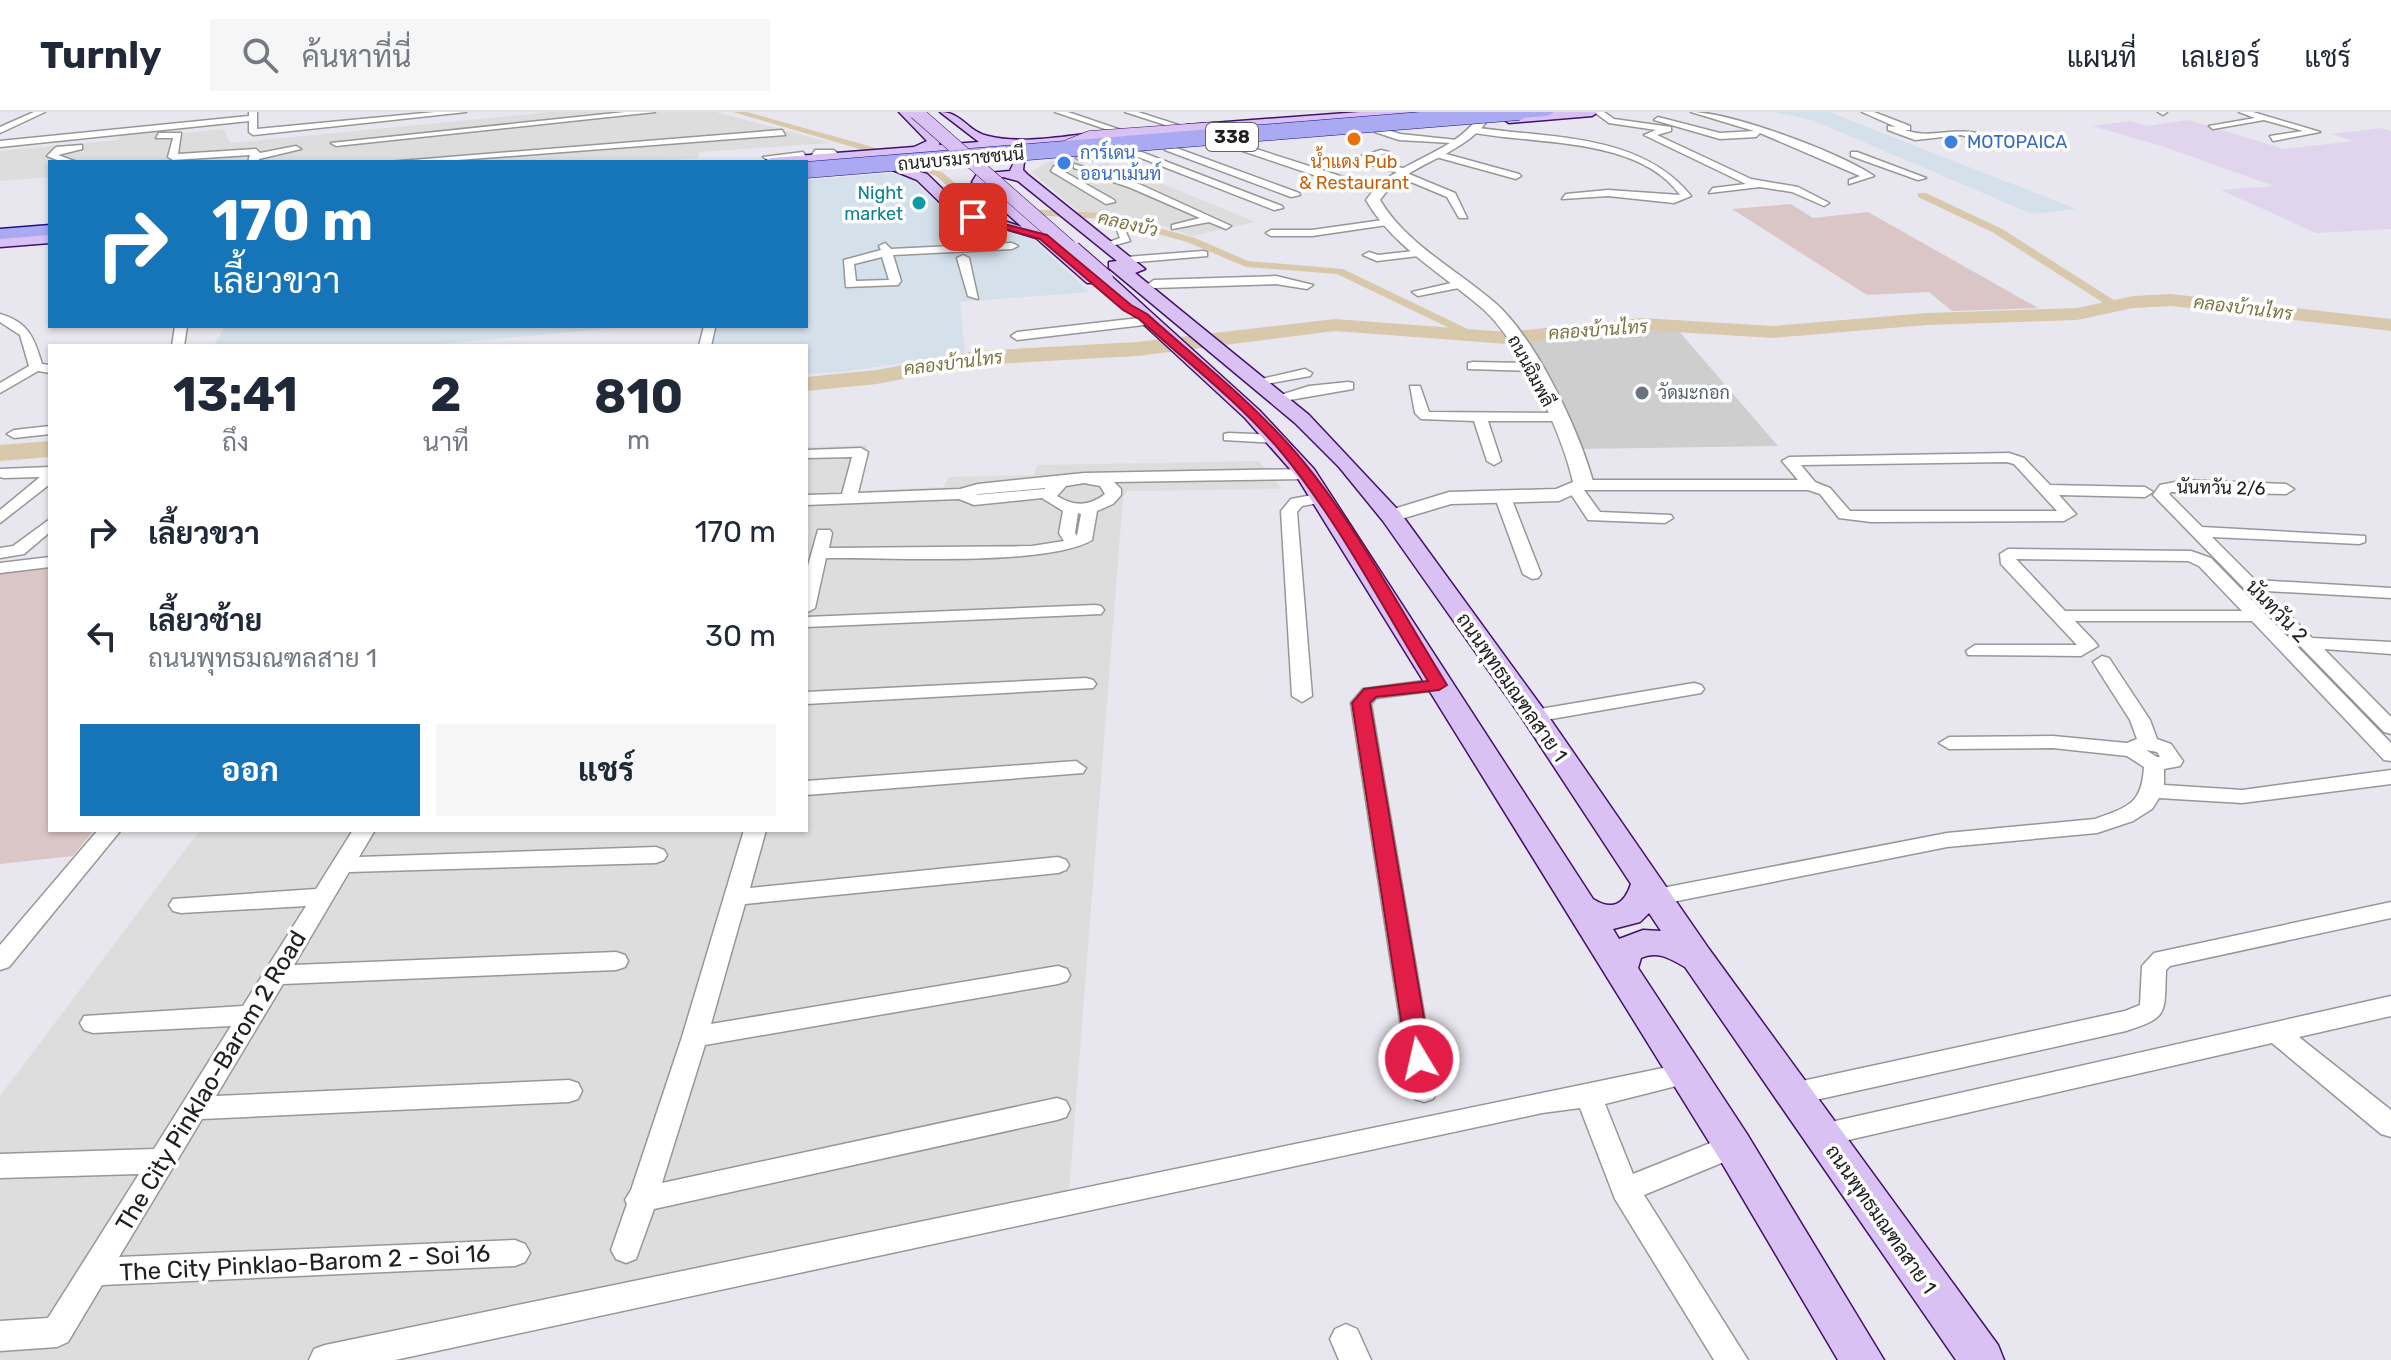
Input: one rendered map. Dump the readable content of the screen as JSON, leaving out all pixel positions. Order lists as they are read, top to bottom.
{
  "streets": {
    "main road": ["338", "ถนนบรมราชชนนี", "ถนนพุทธมณฑลสาย 1"],
    "street": [
      "ถนนฉิมพลี",
      "นันทวัน 2/6",
      "นันทวัน 2",
      "The City Pinklao-Barom 2 Road",
      "The City Pinklao-Barom 2 - Soi 16"
    ]
  },
  "crossings": [
    ["338", "ถนนบรมราชชนนี"],
    ["นันทวัน 2/6", "นันทวัน 2"],
    ["The City Pinklao-Barom 2 Road", "The City Pinklao-Barom 2 - Soi 16"]
  ],
  "water": ["คลองบัว", "คลองบ้านไทร"],
  "places": [
    "น้ำแดง Pub & Restaurant",
    "MOTOPAICA",
    "การ์เดน ออนาเม้นท์",
    "Night market",
    "วัดมะกอก"
  ],
  "page": {
    "header": "Turnly",
    "search": "ค้นหาที่นี่",
    "nav": ["แผนที่", "เลเยอร์", "แชร์"],
    "turn": ["170 m", "เลี้ยวขวา"],
    "eta": [
      "13:41",
      "ถึง",
      "2",
      "นาที",
      "810",
      "m"
    ],
    "list": [
      {
        "name": "เลี้ยวขวา",
        "value": "170 m"
      },
      {
        "name": "เลี้ยวซ้าย",
        "note": "ถนนพุทธมณฑลสาย 1",
        "value": "30 m"
      }
    ],
    "buttons": ["ออก", "แชร์"]
  }
}
